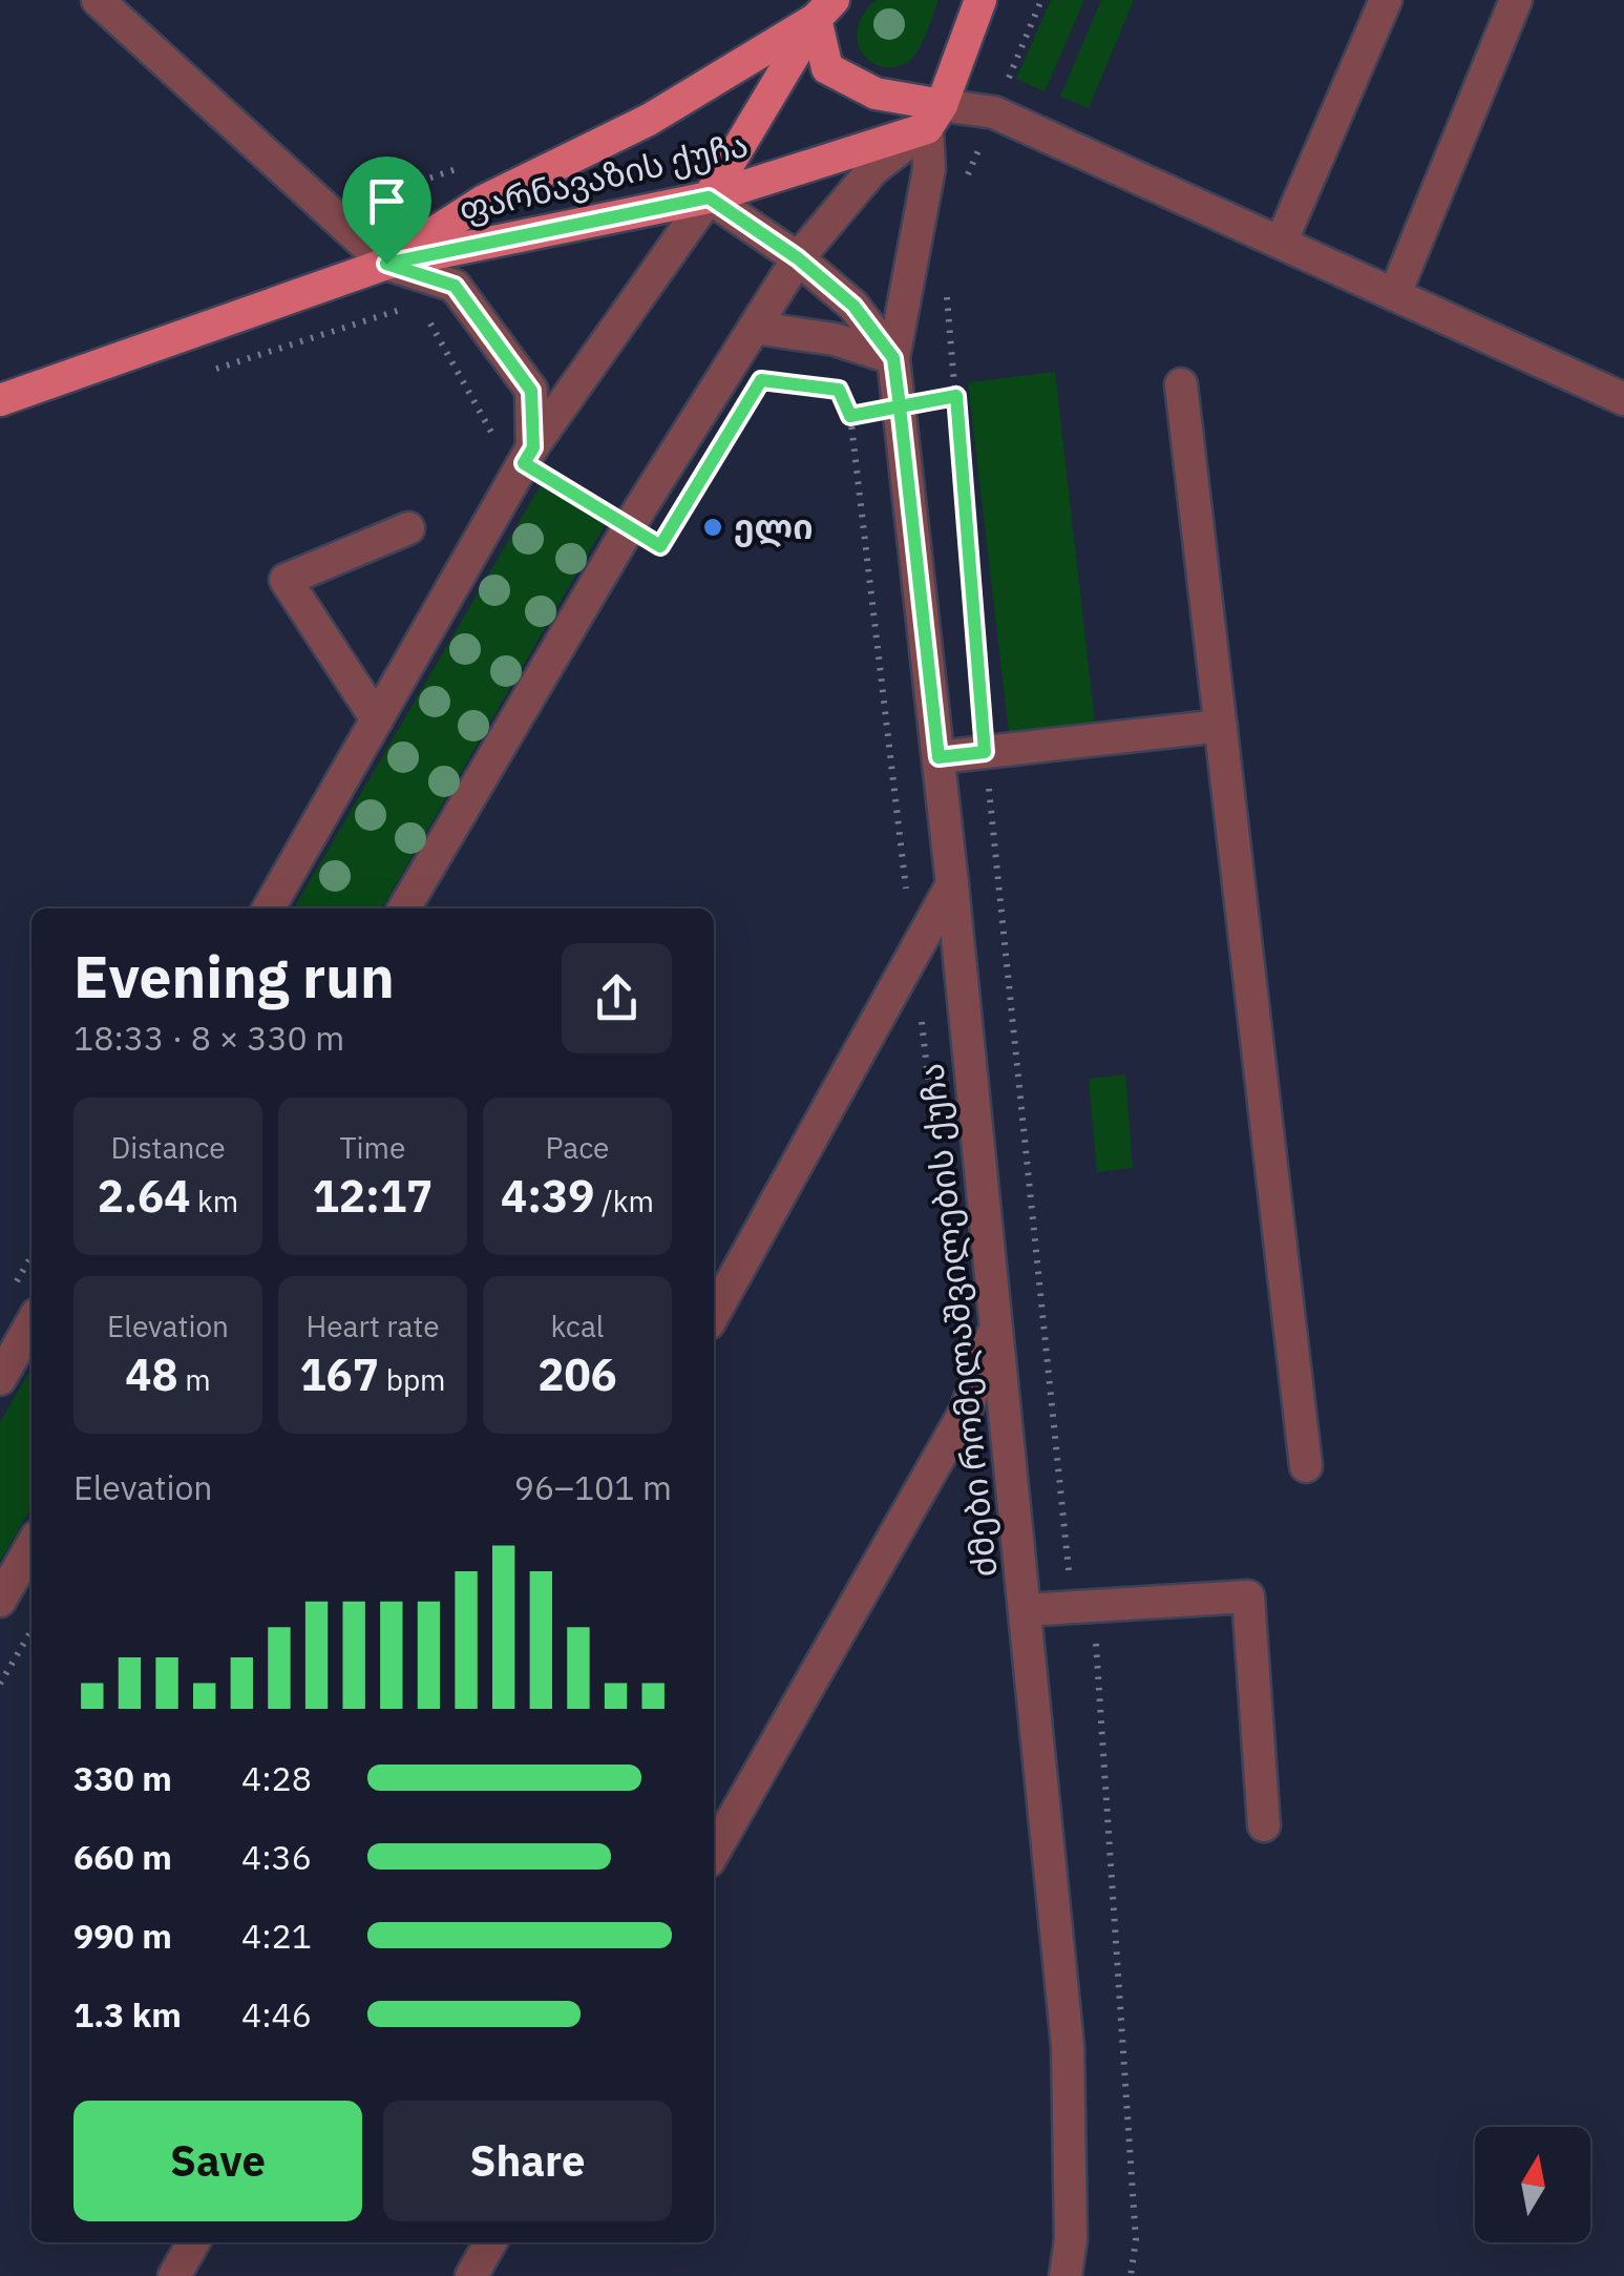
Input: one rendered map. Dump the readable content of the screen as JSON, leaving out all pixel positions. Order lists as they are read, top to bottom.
{
  "streets": {
    "main road": ["ფარნავაზის ქუჩა"],
    "street": ["ძმები რომელაშვილების ქუჩა"]
  },
  "crossings": [
    ["ფარნავაზის ქუჩა", "ძმები რომელაშვილების ქუჩა"]
  ],
  "places": ["ელი"],
  "north": "top",
  "page": {
    "heading": ["Evening run", "18:33 · 8 × 330 m"],
    "stats": [
      ["Distance", "2.64 km"],
      ["Time", "12:17"],
      ["Pace", "4:39 /km"],
      ["Elevation", "48 m"],
      ["Heart rate", "167 bpm"],
      ["kcal", "206"]
    ],
    "chart": ["Elevation", "96–101 m"],
    "list": [
      {
        "name": "330 m",
        "note": "4:28"
      },
      {
        "name": "660 m",
        "note": "4:36"
      },
      {
        "name": "990 m",
        "note": "4:21"
      },
      {
        "name": "1.3 km",
        "note": "4:46"
      }
    ],
    "buttons": ["Save", "Share"]
  }
}
